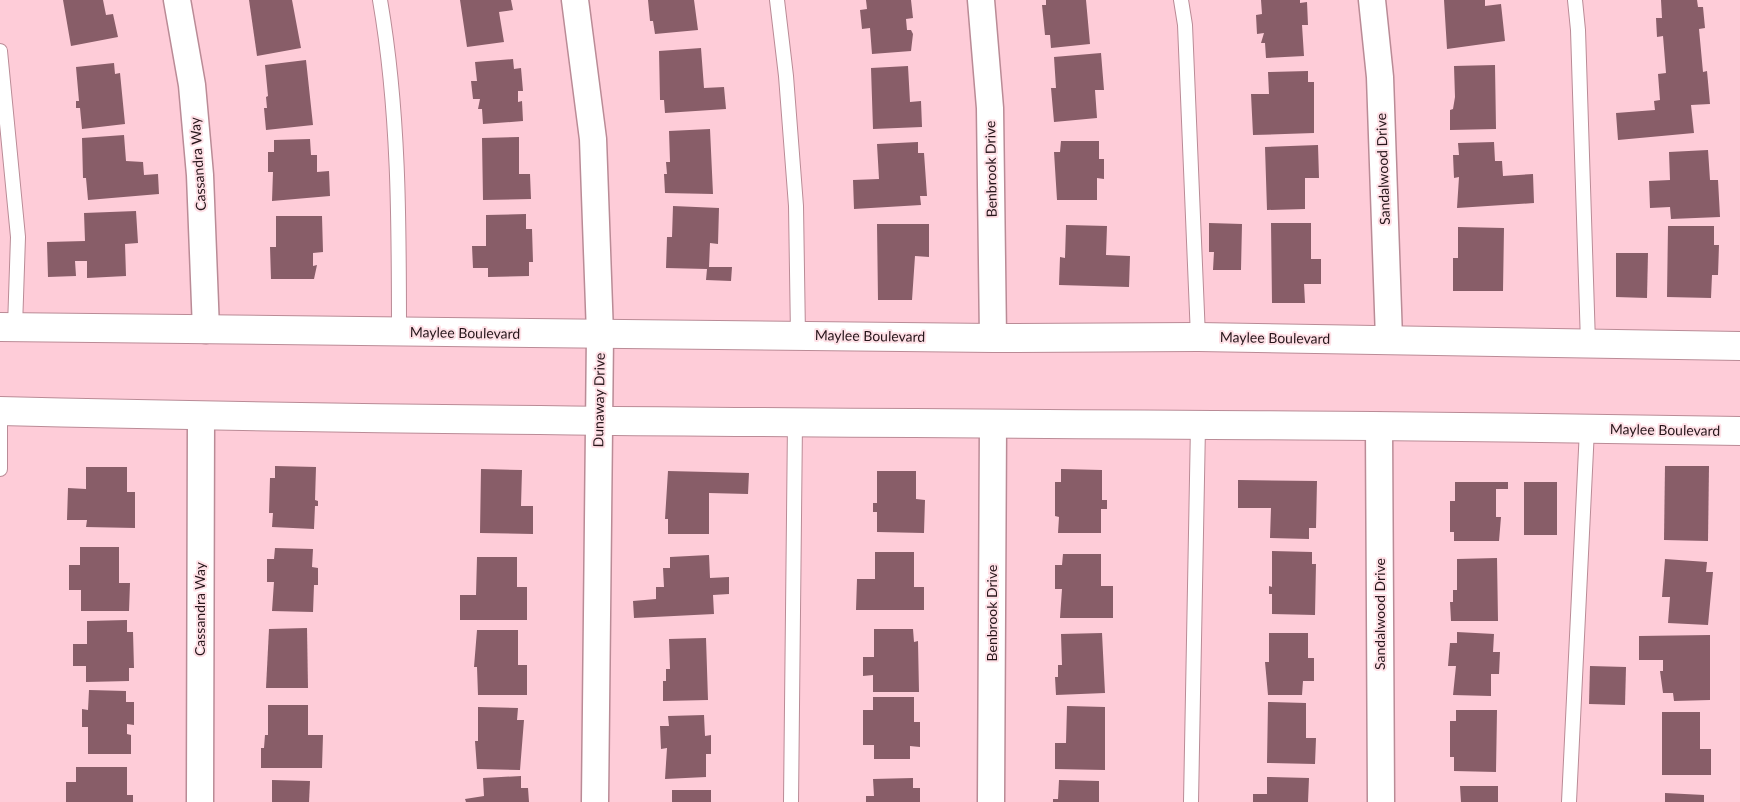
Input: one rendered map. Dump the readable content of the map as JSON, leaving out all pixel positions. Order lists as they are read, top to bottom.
{
  "streets": {
    "main road": ["Maylee Boulevard"],
    "street": [
      "Cassandra Way",
      "Benbrook Drive",
      "Sandalwood Drive",
      "Dunaway Drive"
    ]
  },
  "crossings": [
    ["Cassandra Way", "Maylee Boulevard"],
    ["Benbrook Drive", "Maylee Boulevard"],
    ["Sandalwood Drive", "Maylee Boulevard"],
    ["Maylee Boulevard", "Dunaway Drive"]
  ]
}
